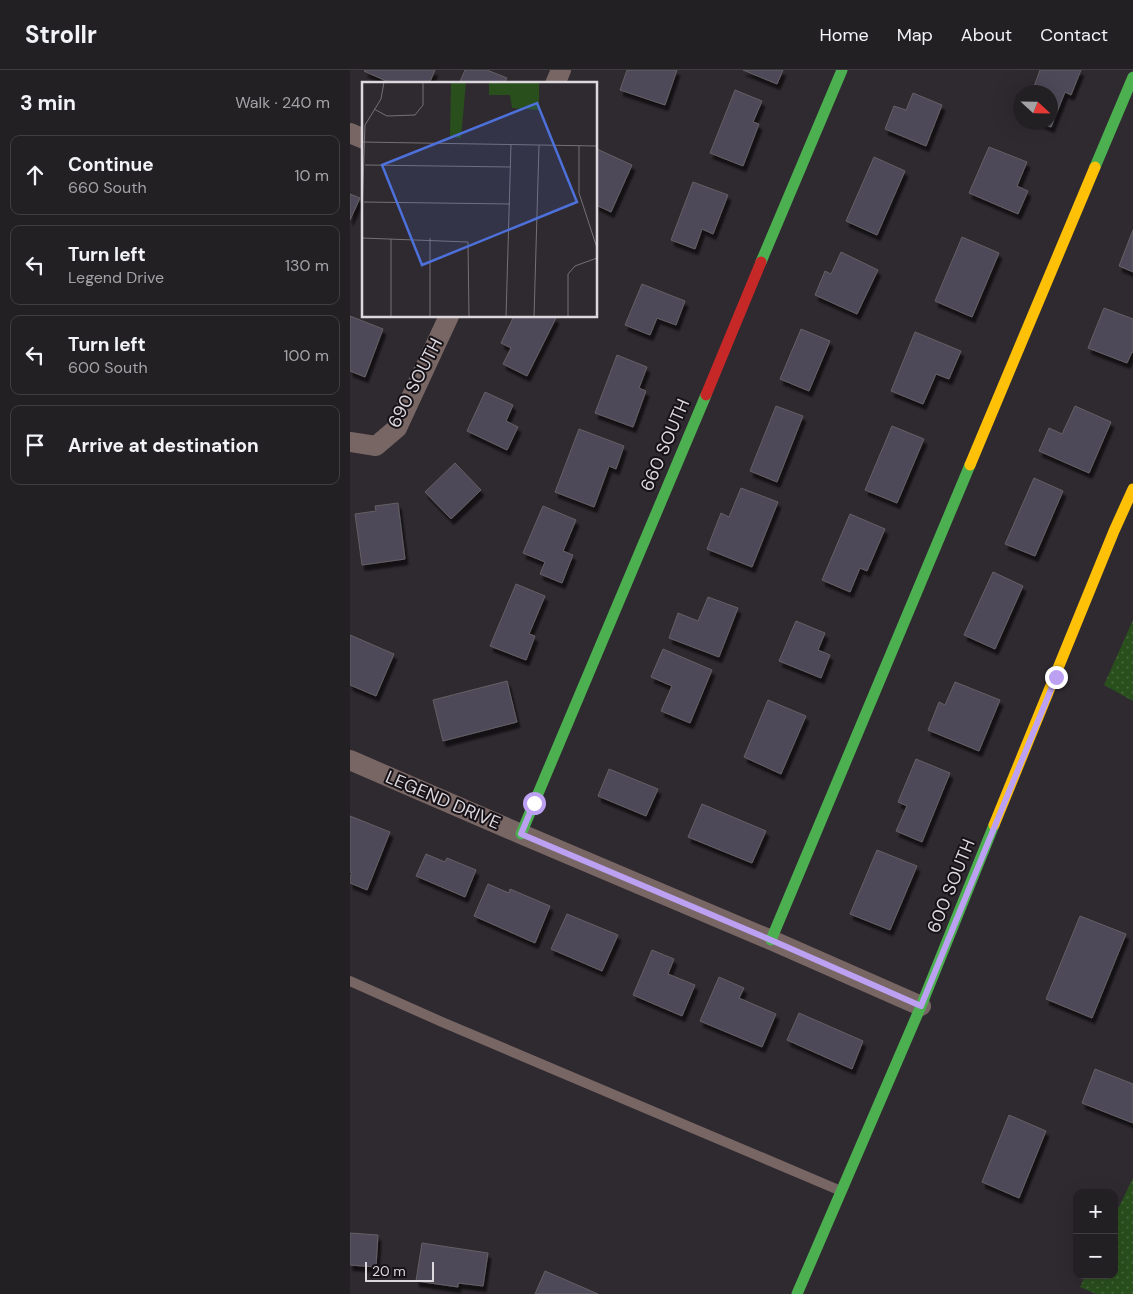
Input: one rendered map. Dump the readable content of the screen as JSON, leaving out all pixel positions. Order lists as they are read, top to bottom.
{
  "streets": {
    "street": [
      "690 SOUTH",
      "660 SOUTH",
      "LEGEND DRIVE",
      "600 SOUTH"
    ]
  },
  "crossings": [
    ["660 SOUTH", "LEGEND DRIVE"],
    ["LEGEND DRIVE", "600 SOUTH"]
  ],
  "scale_bar": "20 m",
  "north": "right",
  "page": {
    "header": "Strollr",
    "nav": [
      "Home",
      "Map",
      "About",
      "Contact"
    ],
    "heading": ["3 min", "Walk · 240 m"],
    "list": [
      ["Continue", "660 South", "10 m"],
      ["Turn left", "Legend Drive", "130 m"],
      ["Turn left", "600 South", "100 m"],
      "Arrive at destination"
    ],
    "map_buttons": ["+", "−"],
    "scale": "20 m"
  }
}
